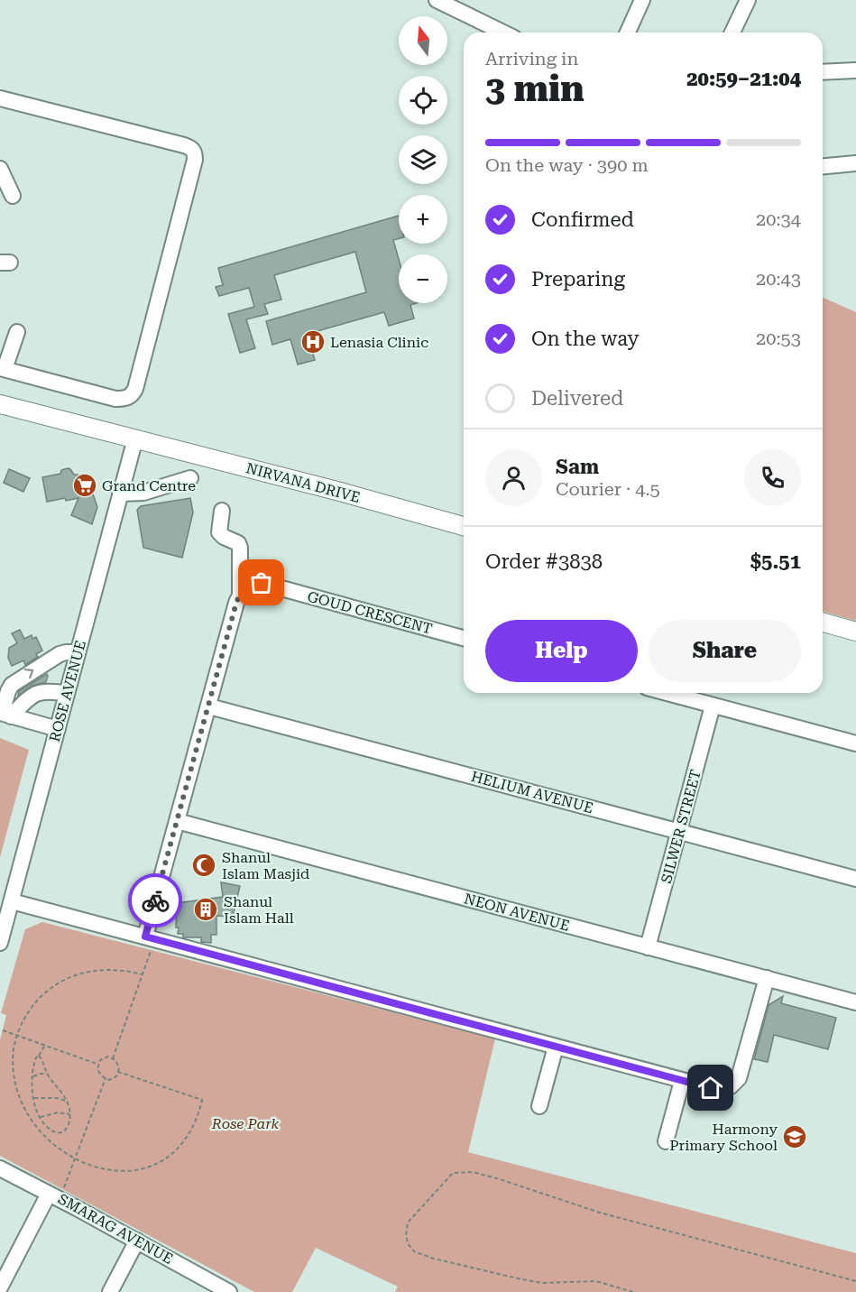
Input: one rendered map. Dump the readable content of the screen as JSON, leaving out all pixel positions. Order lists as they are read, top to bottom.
{
  "streets": {
    "main road": ["NIRVANA DRIVE"],
    "street": [
      "GOUD CRESCENT",
      "ROSE AVENUE",
      "HELIUM AVENUE",
      "SILWER STREET",
      "NEON AVENUE",
      "SMARAG AVENUE"
    ]
  },
  "crossings": [
    ["NIRVANA DRIVE", "ROSE AVENUE"],
    ["HELIUM AVENUE", "SILWER STREET"],
    ["SILWER STREET", "NEON AVENUE"]
  ],
  "parks": ["Rose Park"],
  "places": {
    "hospital": ["Lenasia Clinic"],
    "supermarket": ["Grand Centre"],
    "mosque": ["Shanul Islam Masjid"],
    "building": ["Shanul Islam Hall"],
    "school or university": ["Harmony Primary School"]
  },
  "north": "top",
  "page": {
    "map_buttons": ["+", "−"],
    "heading": ["3 min", "Arriving in", "20:59–21:04"],
    "panel": [
      "Sam",
      "Courier · 4.5",
      "Order #3838",
      "$5.51"
    ],
    "bar": "On the way · 390 m",
    "list": [
      ["Confirmed", "20:34"],
      ["Preparing", "20:43"],
      ["On the way", "20:53"],
      "Delivered"
    ],
    "buttons": ["Help", "Share"]
  }
}
